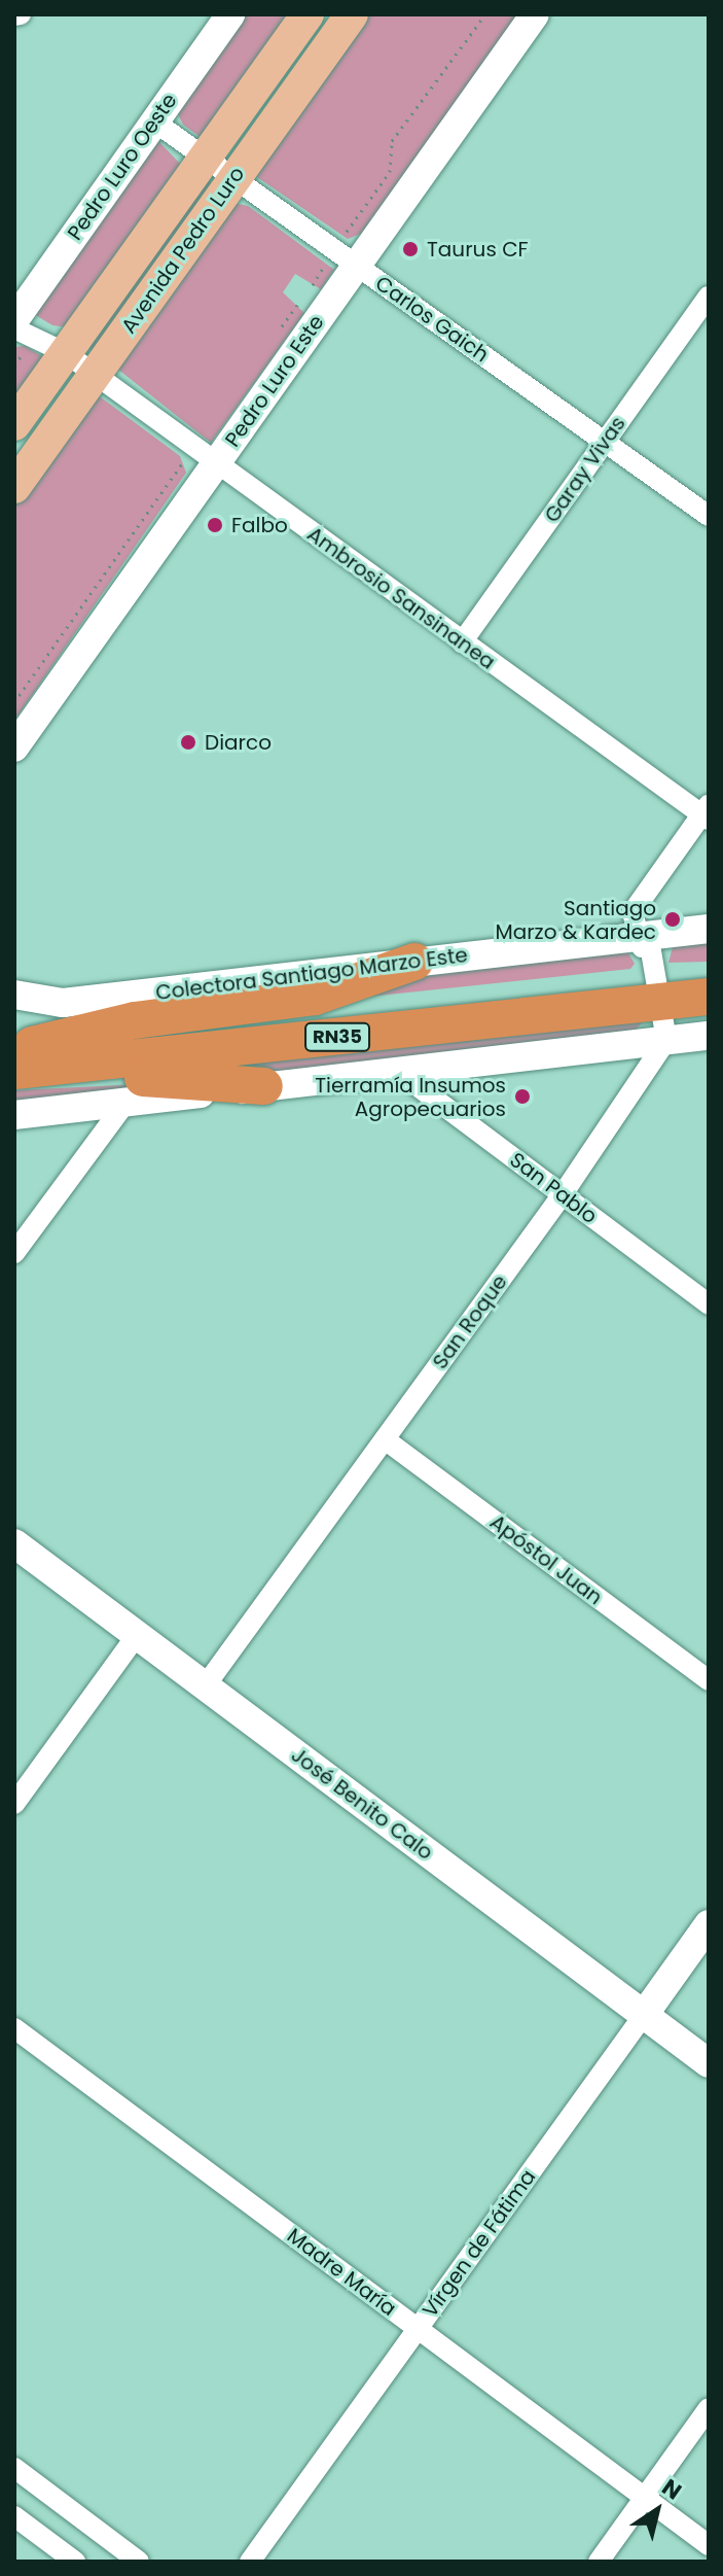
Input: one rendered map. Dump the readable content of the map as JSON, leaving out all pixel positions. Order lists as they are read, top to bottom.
{
  "streets": {
    "highway": ["RN35"],
    "main road": ["Avenida Pedro Luro"],
    "street": [
      "Pedro Luro Oeste",
      "Carlos Gaich",
      "Pedro Luro Este",
      "Garay Vivas",
      "Ambrosio Sansinanea",
      "Colectora Santiago Marzo Este",
      "San Pablo",
      "San Roque",
      "Apóstol Juan",
      "José Benito Calo",
      "Vírgen de Fátima",
      "Madre María"
    ]
  },
  "crossings": [
    ["Pedro Luro Oeste", "Carlos Gaich"],
    ["Avenida Pedro Luro", "Carlos Gaich"],
    ["Avenida Pedro Luro", "Ambrosio Sansinanea"],
    ["Carlos Gaich", "Pedro Luro Este"],
    ["Carlos Gaich", "Garay Vivas"],
    ["Pedro Luro Este", "Ambrosio Sansinanea"],
    ["Garay Vivas", "Ambrosio Sansinanea"],
    ["San Pablo", "San Roque"],
    ["San Roque", "Apóstol Juan"],
    ["San Roque", "José Benito Calo"],
    ["José Benito Calo", "Vírgen de Fátima"],
    ["Vírgen de Fátima", "Madre María"]
  ],
  "places": [
    "Taurus CF",
    "Falbo",
    "Diarco",
    "Santiago Marzo & Kardec",
    "Tierramía Insumos Agropecuarios"
  ],
  "north": "top right"
}
